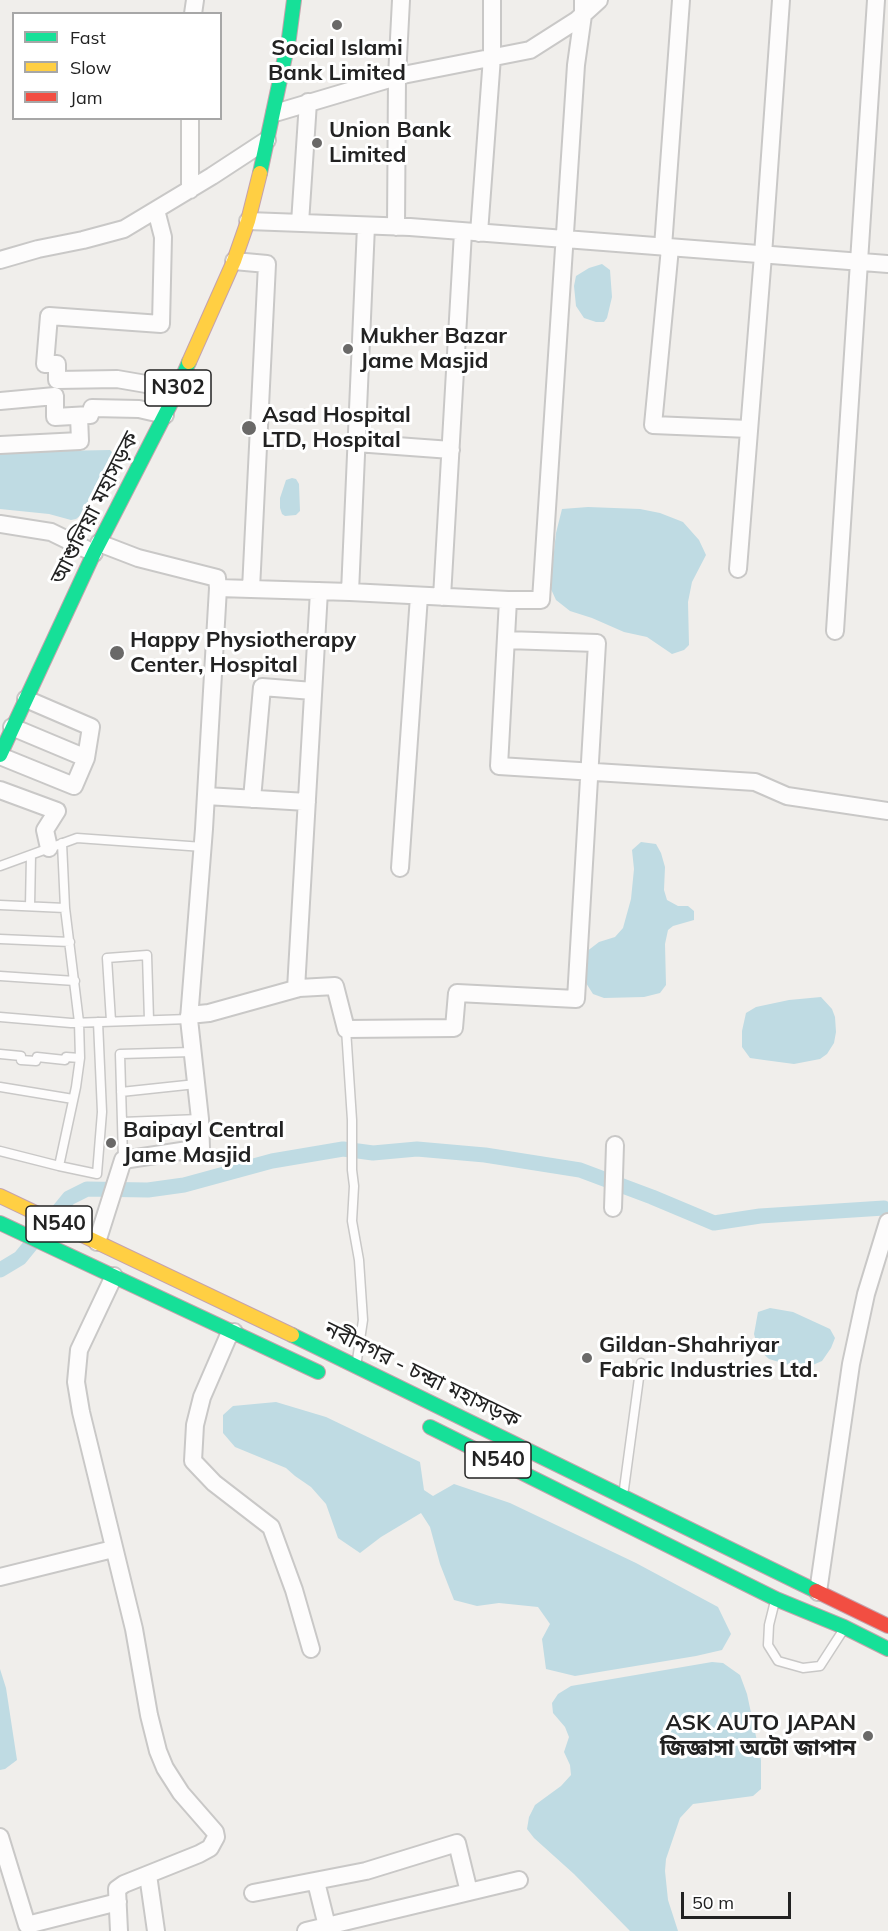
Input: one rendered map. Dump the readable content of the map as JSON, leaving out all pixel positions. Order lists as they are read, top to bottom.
{
  "streets": {
    "highway": [
      "N302",
      "আশুলিয়া মহাসড়ক",
      "N540",
      "নবীনগর - চন্দ্রা মহাসড়ক"
    ]
  },
  "places": [
    "Social Islami Bank Limited",
    "Union Bank Limited",
    "Mukher Bazar Jame Masjid",
    "Asad Hospital LTD, Hospital",
    "Happy Physiotherapy Center, Hospital",
    "Baipayl Central Jame Masjid",
    "Gildan-Shahriyar Fabric Industries Ltd.",
    "ASK AUTO JAPAN জিজ্ঞাসা অটো জাপান"
  ],
  "legend": ["Fast", "Slow", "Jam"],
  "scale_bar": "50 m"
}
